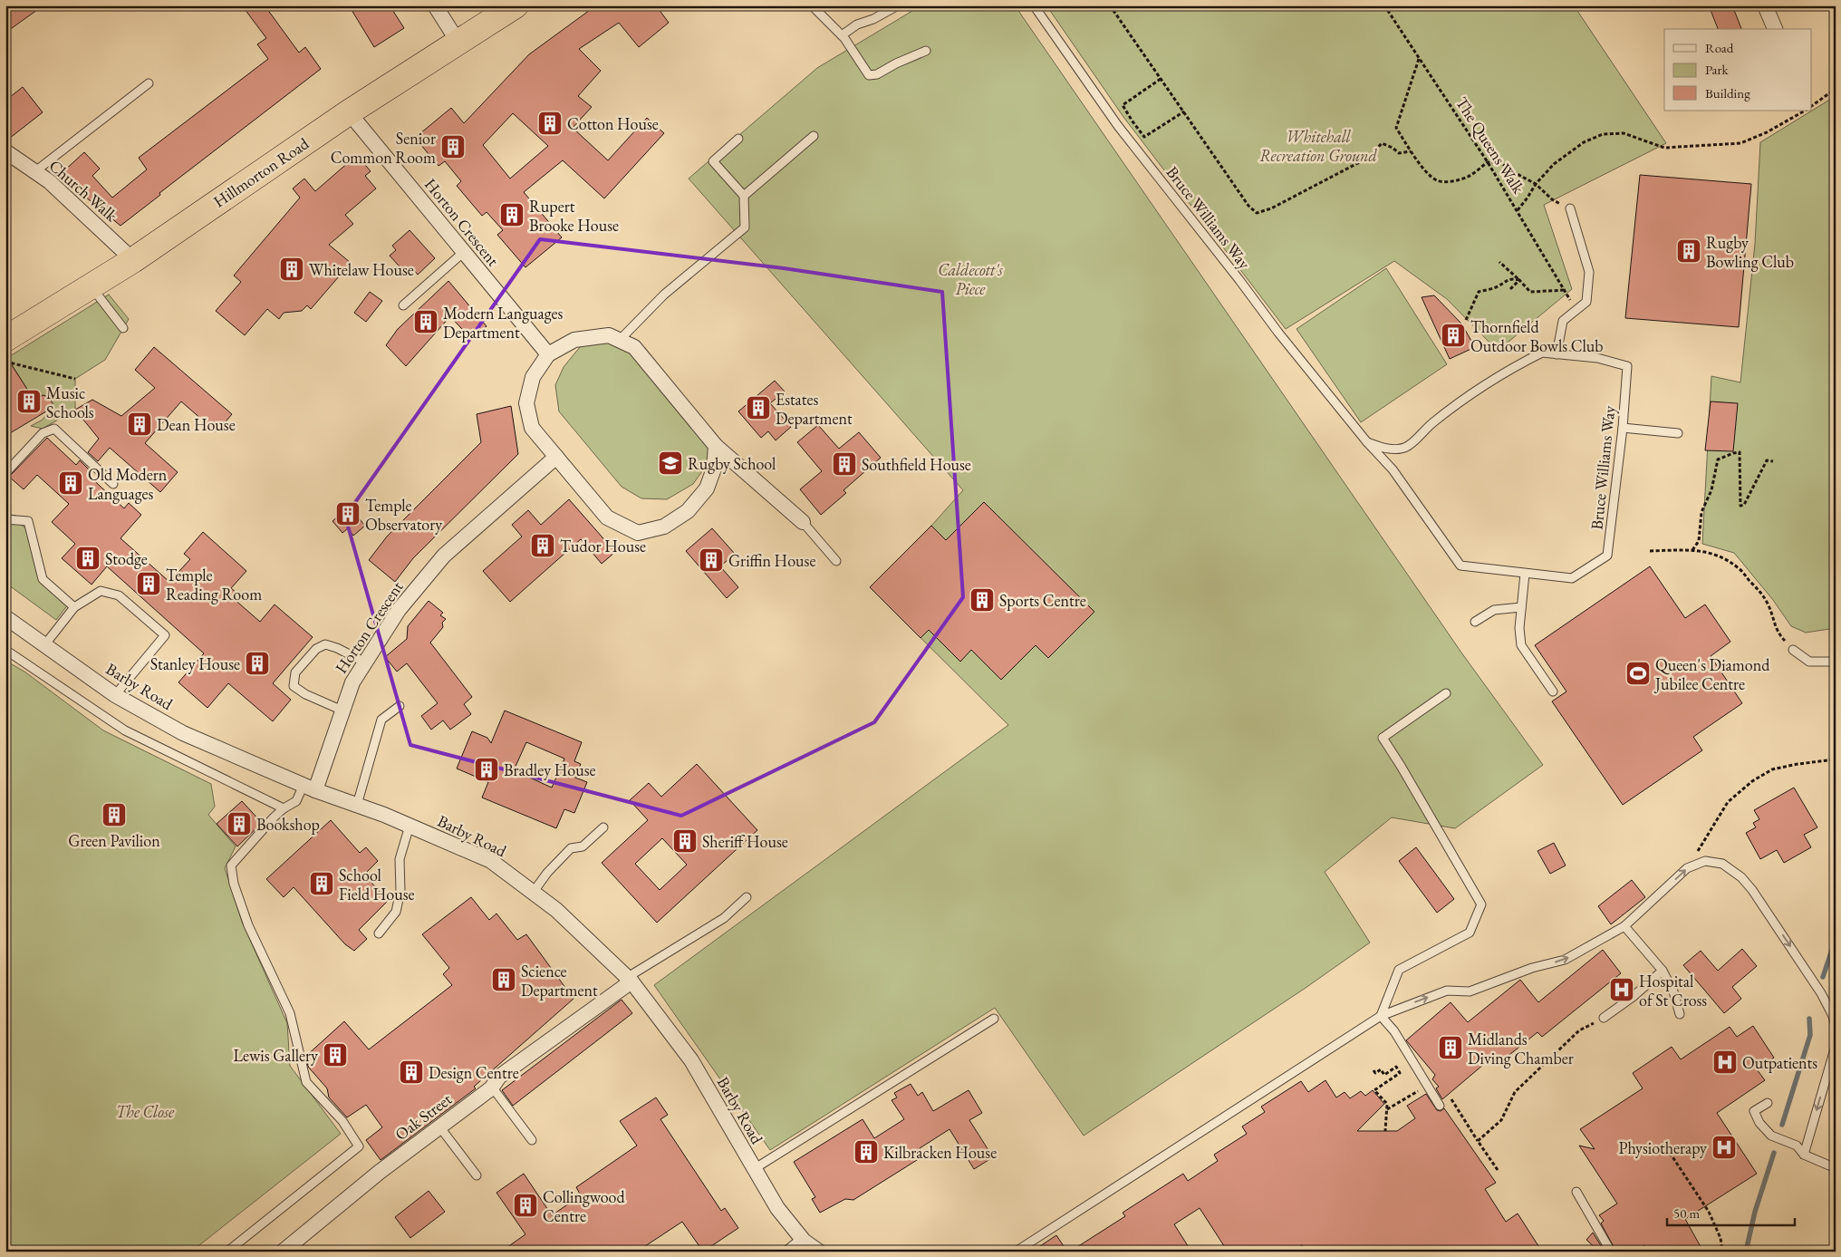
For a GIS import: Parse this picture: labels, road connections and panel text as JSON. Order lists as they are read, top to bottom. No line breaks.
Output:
{"streets":{"highway":["Hillmorton Road"],"street":["Church Walk","Horton Crescent","Barby Road","Oak Street"],"lane":["Bruce Williams Way"],"path":["The Queens Walk"]},"crossings":[["Hillmorton Road","Church Walk"],["Hillmorton Road","Horton Crescent"],["Horton Crescent","Barby Road"],["Barby Road","Oak Street"]],"parks":["Whitehall Recreation Ground","Caldecott's Piece","The Close"],"places":{"building":["Cotton House","Senior Common Room","Rupert Brooke House","Rugby Bowling Club","Whitelaw House","Modern Languages Department","Thornfield Outdoor Bowls Club","Music Schools","Estates Department","Dean House","Southfield House","Old Modern Languages","Temple Observatory","Tudor House","Stodge","Griffin House","Temple Reading Room","Sports Centre","Stanley House","Bradley House","Green Pavilion","Bookshop","Sheriff House","School Field House","Science Department","Midlands Diving Chamber","Lewis Gallery","Design Centre","Kilbracken House","Collingwood Centre"],"school or university":["Rugby School"],"sports":["Queen's Diamond Jubilee Centre"],"hospital":["Hospital of St Cross","Outpatients","Physiotherapy"]},"legend":["Road","Park","Building"],"scale_bar":"50 m"}
